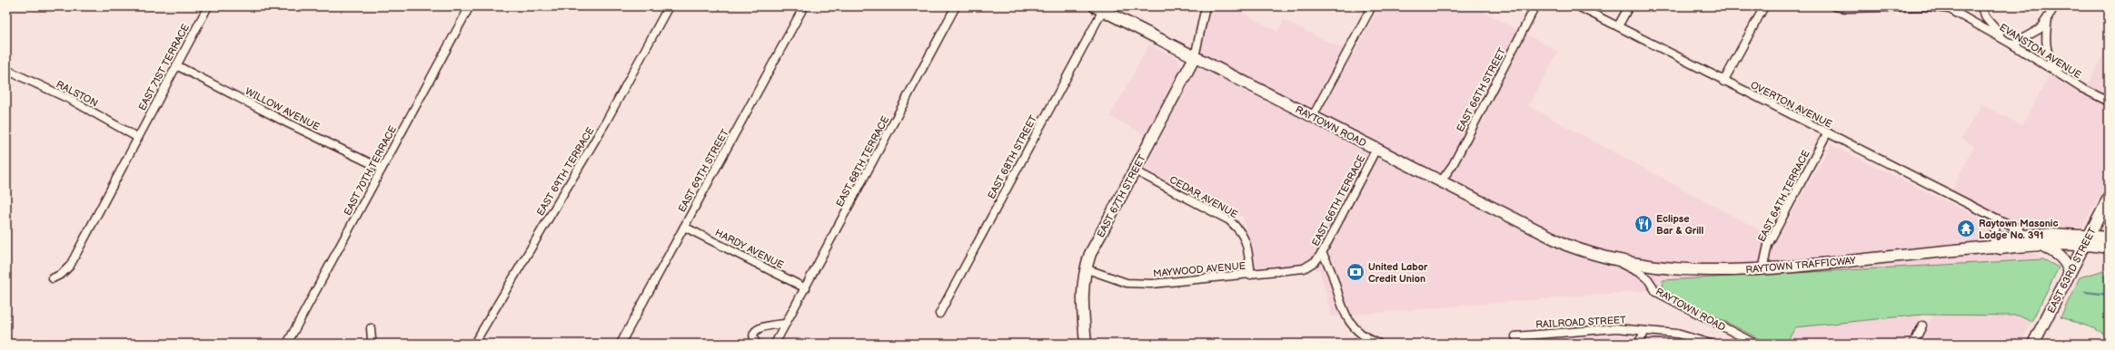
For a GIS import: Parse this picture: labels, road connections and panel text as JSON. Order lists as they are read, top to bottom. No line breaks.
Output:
{"streets":{"main road":["RAYTOWN ROAD","EAST 67TH STREET","RAYTOWN TRAFFICWAY","EAST 63RD STREET"],"street":["EVANSTON AVENUE","EAST 71ST TERRACE","EAST 66TH STREET","RALSTON","OVERTON AVENUE","WILLOW AVENUE","EAST 68TH STREET","EAST 68TH TERRACE","EAST 70TH TERRACE","EAST 69TH STREET","EAST 69TH TERRACE","EAST 64TH TERRACE","CEDAR AVENUE","EAST 66TH TERRACE","HARDY AVENUE","MAYWOOD AVENUE","RAILROAD STREET"]},"crossings":[["EAST 71ST TERRACE","RALSTON"],["EAST 71ST TERRACE","WILLOW AVENUE"],["EAST 66TH STREET","RAYTOWN ROAD"],["OVERTON AVENUE","EAST 64TH TERRACE"],["OVERTON AVENUE","RAYTOWN TRAFFICWAY"],["WILLOW AVENUE","EAST 70TH TERRACE"],["RAYTOWN ROAD","EAST 68TH STREET"],["RAYTOWN ROAD","EAST 67TH STREET"],["RAYTOWN ROAD","EAST 66TH TERRACE"],["RAYTOWN ROAD","RAYTOWN TRAFFICWAY"],["EAST 68TH TERRACE","HARDY AVENUE"],["EAST 69TH STREET","HARDY AVENUE"],["EAST 67TH STREET","CEDAR AVENUE"],["EAST 67TH STREET","MAYWOOD AVENUE"],["EAST 64TH TERRACE","RAYTOWN TRAFFICWAY"],["CEDAR AVENUE","MAYWOOD AVENUE"],["EAST 66TH TERRACE","MAYWOOD AVENUE"],["RAYTOWN TRAFFICWAY","EAST 63RD STREET"]],"places":{"restaurant":["Eclipse Bar & Grill"],"temple":["Raytown Masonic Lodge No. 391"],"bank":["United Labor Credit Union"]}}
